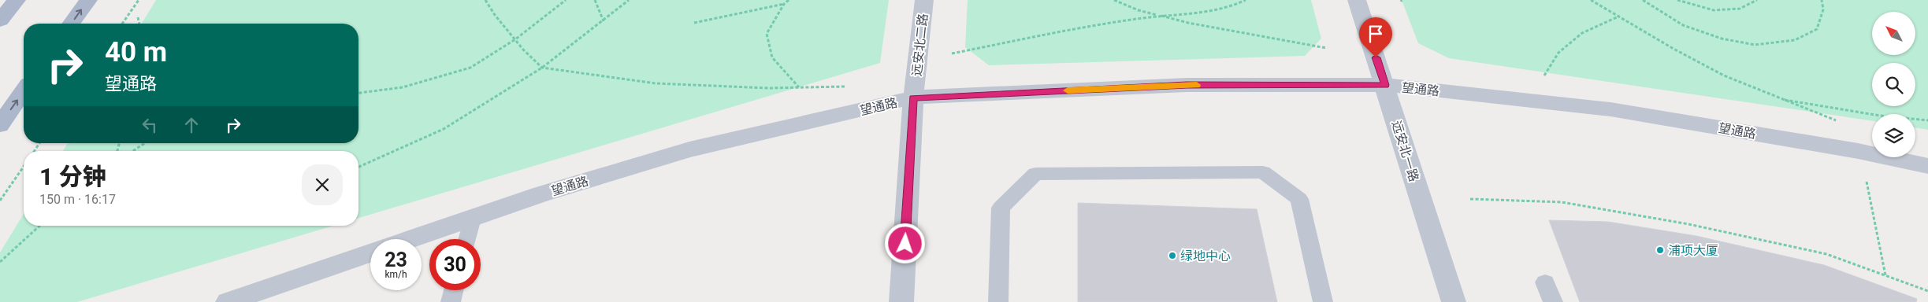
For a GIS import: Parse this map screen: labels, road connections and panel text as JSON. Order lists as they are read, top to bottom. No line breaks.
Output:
{"streets":{"street":["远安北二路","望通路","远安北一路"]},"crossings":[["远安北二路","望通路"],["望通路","远安北一路"]],"places":["浦项大厦","绿地中心"],"north":"top left","page":{"turn":["40 m","望通路"],"heading":["1 分钟","150 m · 16:17"],"speed":"23 km/h","limit":"30"}}
